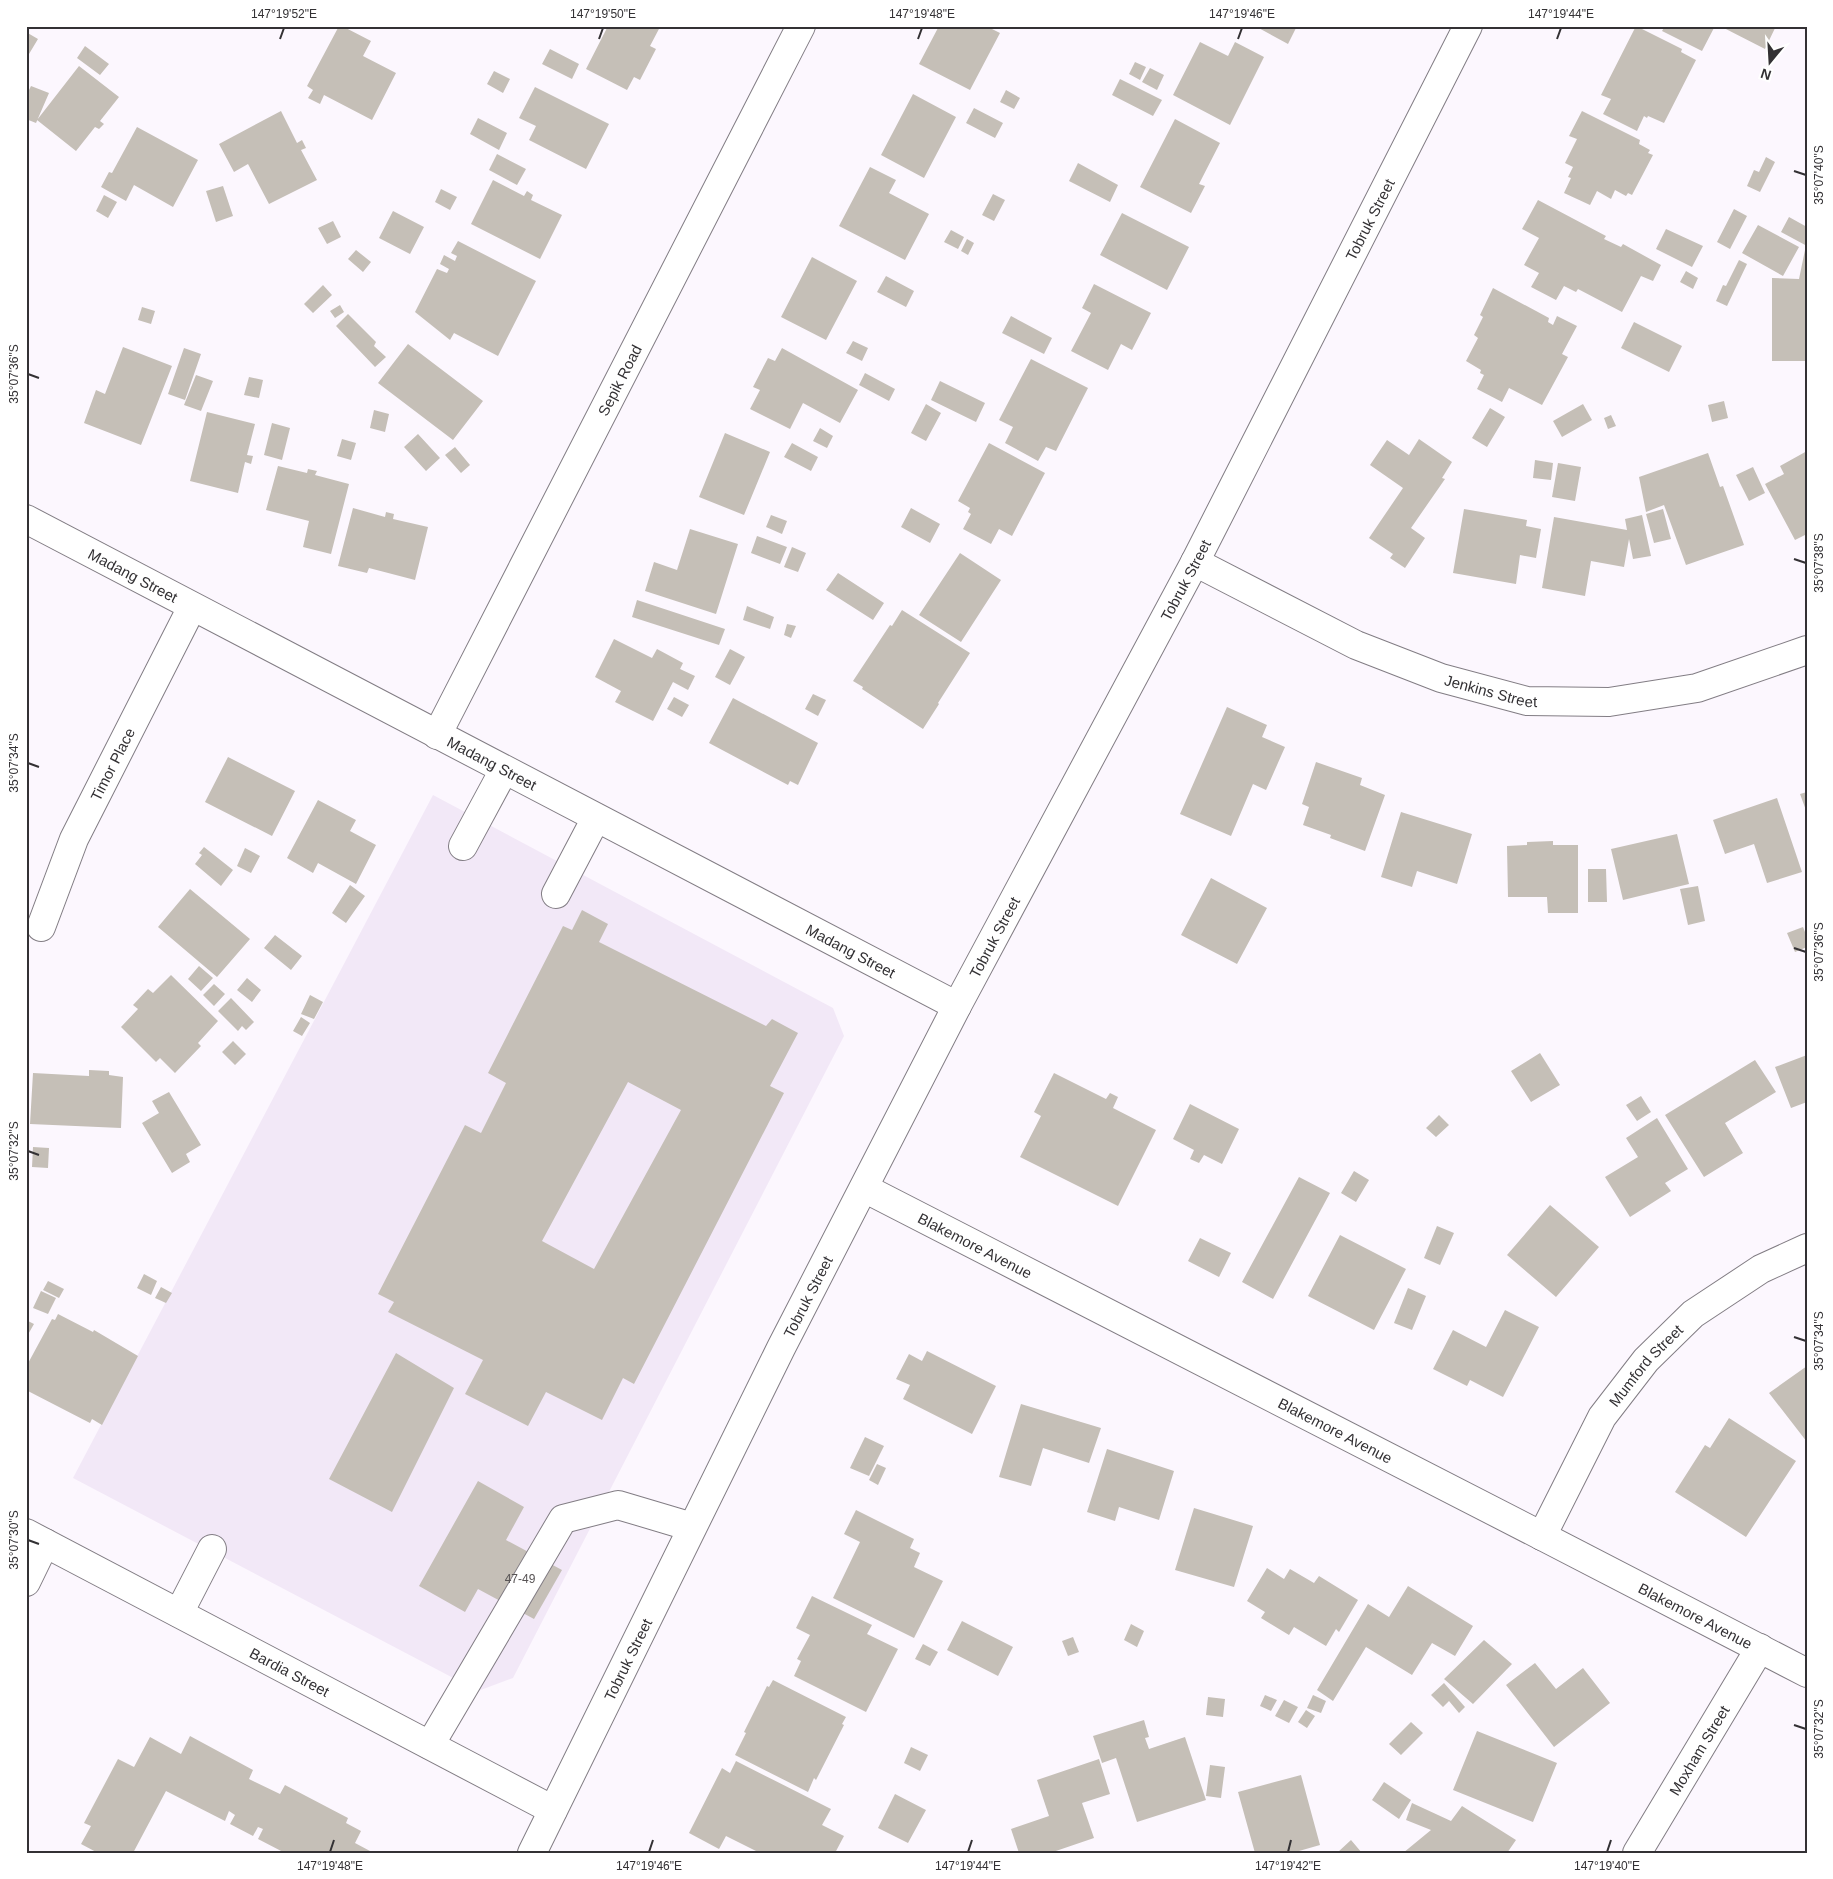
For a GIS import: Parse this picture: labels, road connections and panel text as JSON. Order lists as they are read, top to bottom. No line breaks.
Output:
{"streets":{"street":["Tobruk Street","Sepik Road","Madang Street","Jenkins Street","Timor Place","Blakemore Avenue","Mumford Street","Bardia Street","Moxham Street"]},"crossings":[["Tobruk Street","Madang Street"],["Tobruk Street","Jenkins Street"],["Tobruk Street","Blakemore Avenue"],["Tobruk Street","Bardia Street"],["Sepik Road","Madang Street"],["Madang Street","Timor Place"],["Blakemore Avenue","Mumford Street"],["Blakemore Avenue","Moxham Street"]],"house_numbers":["47-49"],"north":"bottom","coordinates":["147°19'52\"E","147°19'50\"E","147°19'48\"E","147°19'46\"E","147°19'44\"E","35°07'40\"S","35°07'36\"S","35°07'38\"S","35°07'34\"S","35°07'32\"S","35°07'30\"S","147°19'42\"E","147°19'40\"E"]}
